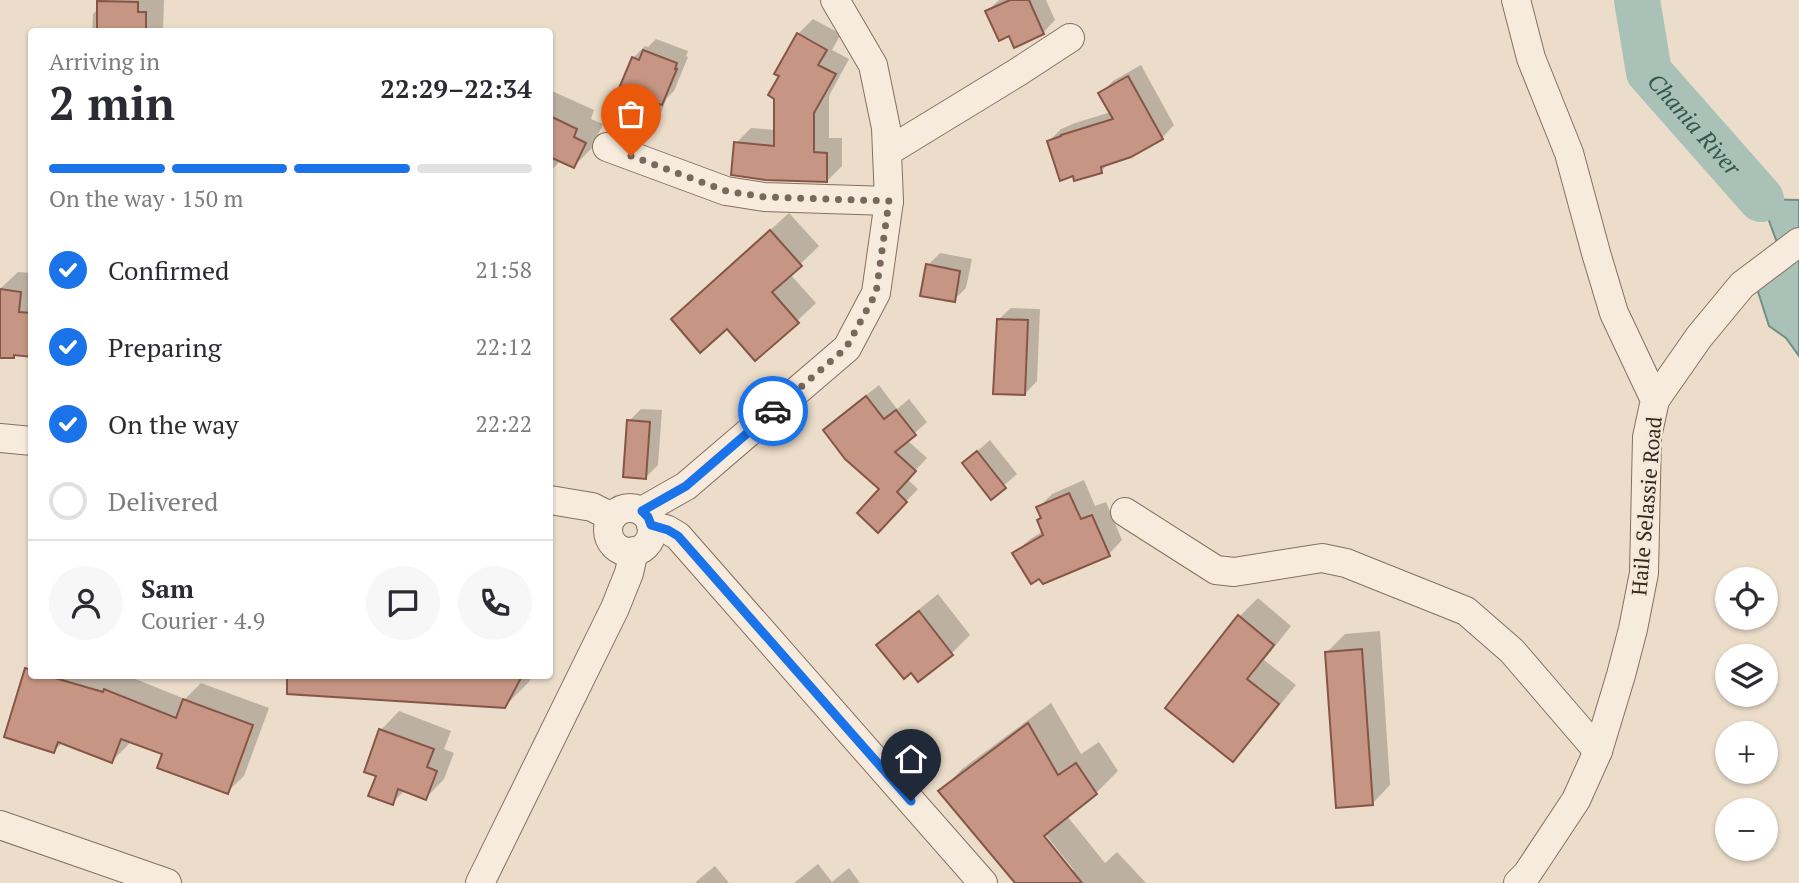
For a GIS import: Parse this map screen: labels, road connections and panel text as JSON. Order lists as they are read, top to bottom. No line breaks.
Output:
{"streets":{"street":["Haile Selassie Road"]},"water":["Chania River"],"page":{"heading":["2 min","Arriving in","22:29–22:34"],"panel":["Sam","Courier · 4.9"],"bar":"On the way · 150 m","list":[["Confirmed","21:58"],["Preparing","22:12"],["On the way","22:22"],"Delivered"],"map_buttons":["+","−"]}}
